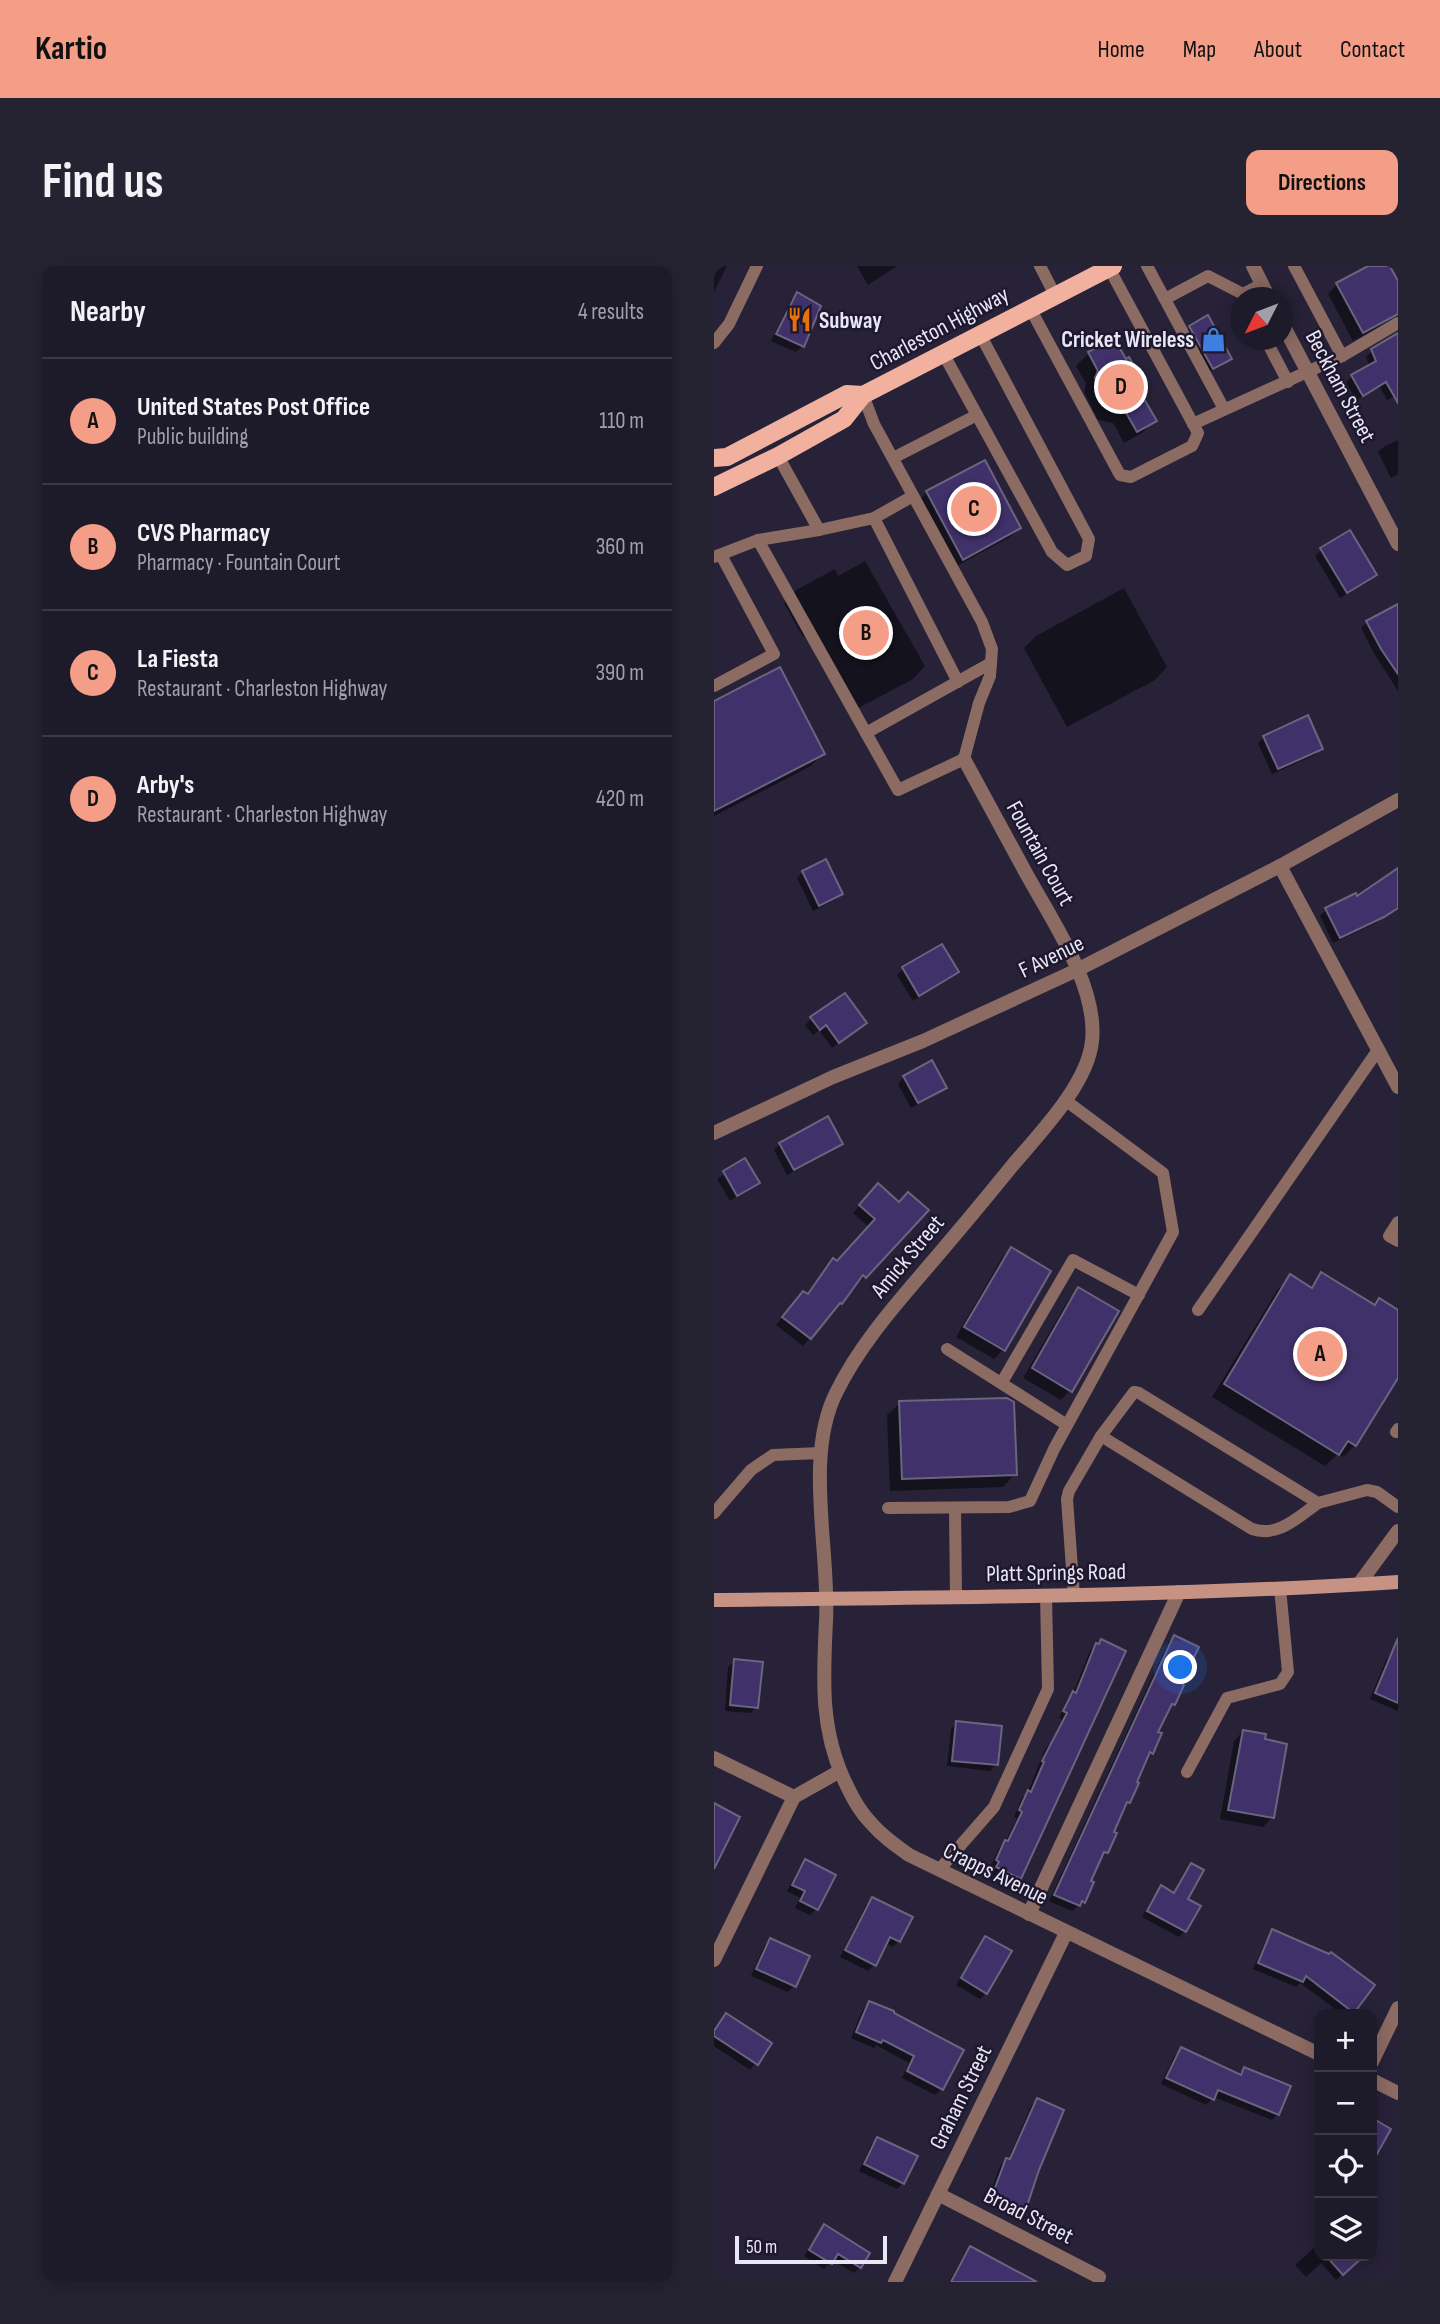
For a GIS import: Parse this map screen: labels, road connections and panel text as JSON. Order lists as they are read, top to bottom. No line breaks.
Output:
{"streets":{"main road":["Charleston Highway","Platt Springs Road"],"street":["Beckham Street","Fountain Court","F Avenue","Amick Street","Crapps Avenue","Graham Street","Broad Street"]},"crossings":[["Fountain Court","F Avenue"],["Fountain Court","Amick Street"],["F Avenue","Amick Street"],["Amick Street","Platt Springs Road"],["Amick Street","Crapps Avenue"],["Platt Springs Road","Crapps Avenue"],["Crapps Avenue","Graham Street"],["Graham Street","Broad Street"]],"places":{"restaurant":["Subway"],"shop":["Cricket Wireless"]},"scale_bar":"50 m","north":"bottom left","page":{"header":"Kartio","nav":["Home","Map","About","Contact"],"buttons":"Directions","title":"Find us","heading":["Nearby","4 results"],"list":[{"mark":"A","name":"United States Post Office","note":"Public building","value":"110 m"},{"mark":"B","name":"CVS Pharmacy","note":"Pharmacy · Fountain Court","value":"360 m"},{"mark":"C","name":"La Fiesta","note":"Restaurant · Charleston Highway","value":"390 m"},{"mark":"D","name":"Arby's","note":"Restaurant · Charleston Highway","value":"420 m"}],"pins":["D","C","B","A"],"map_buttons":["+","−"],"scale":"50 m"}}
